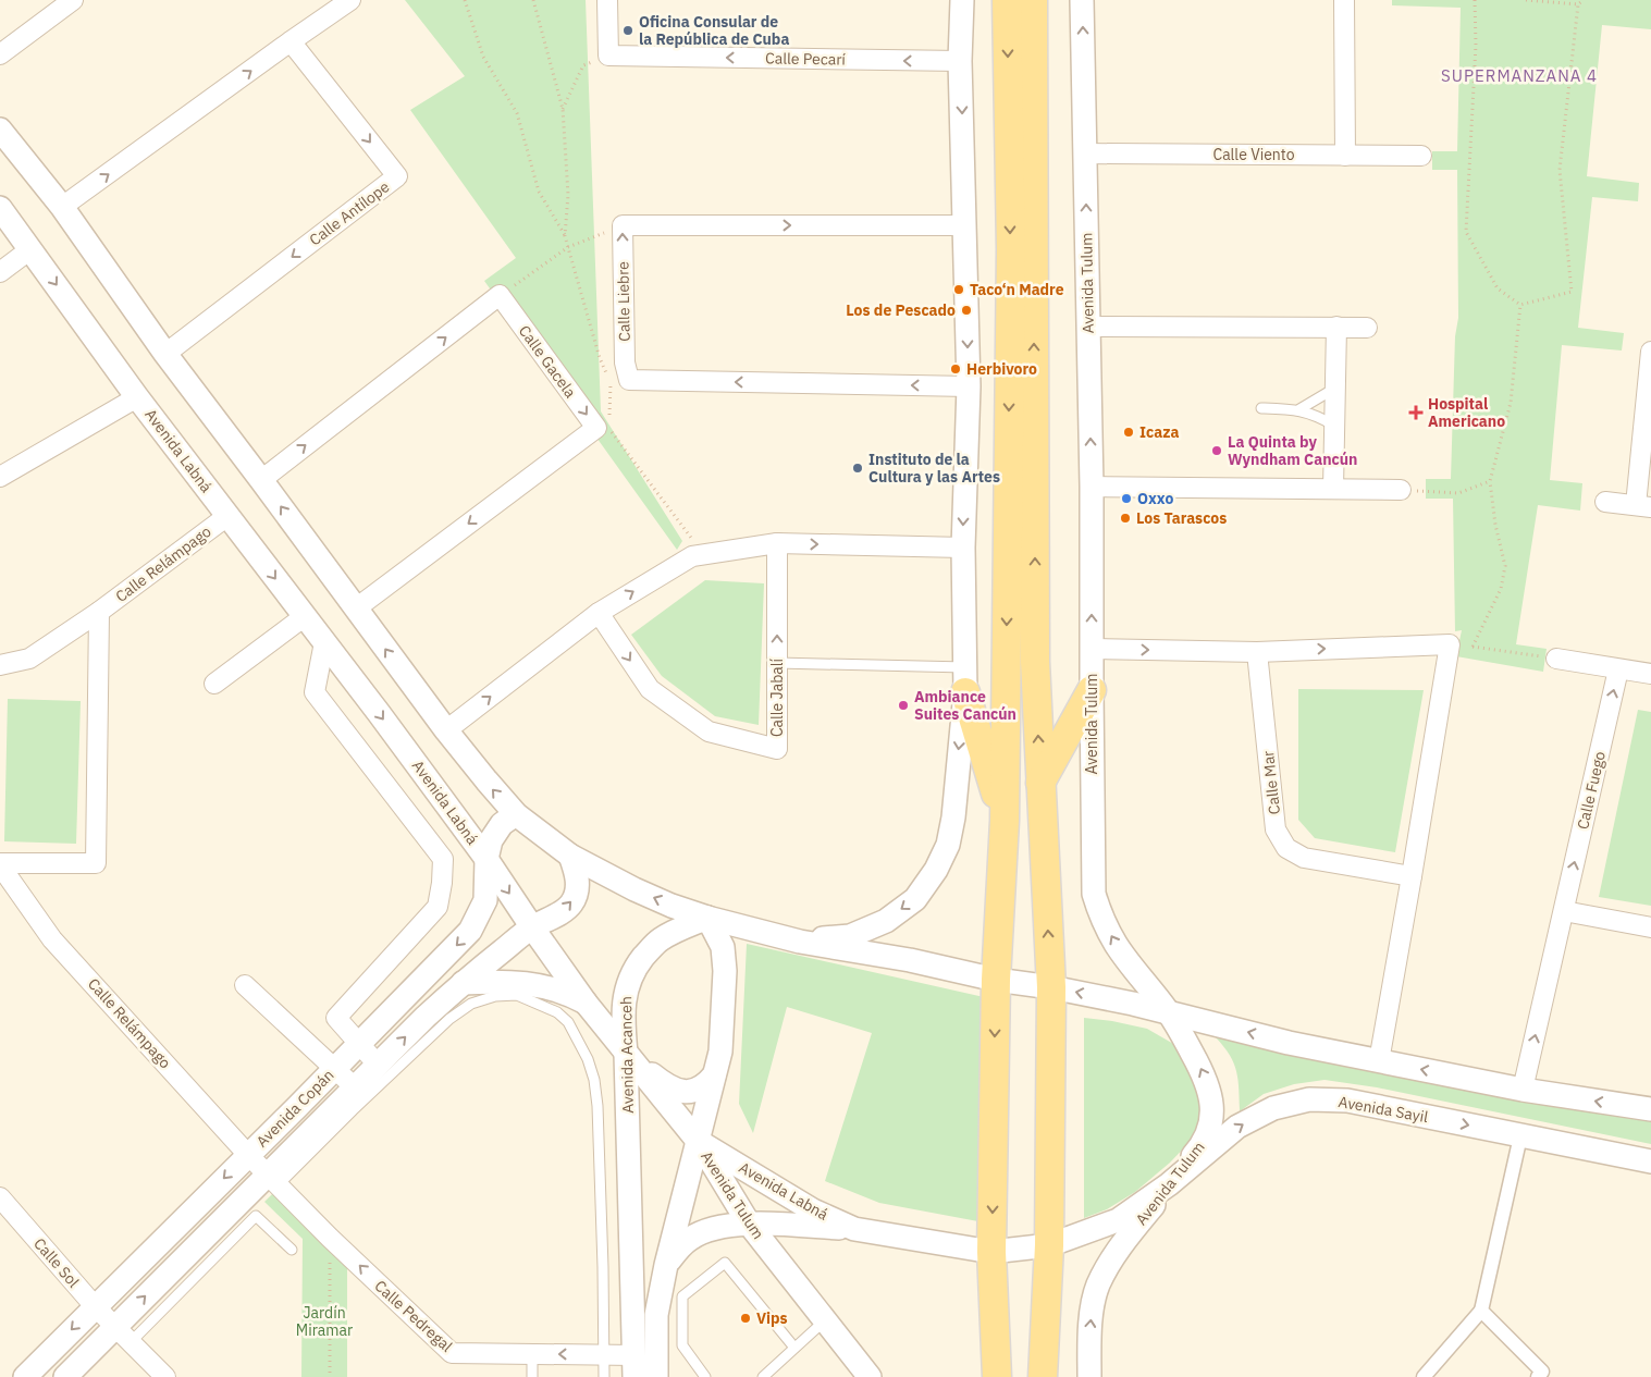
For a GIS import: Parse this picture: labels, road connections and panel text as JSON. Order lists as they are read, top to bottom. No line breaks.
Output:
{"streets":{"street":["Calle Pecarí","Calle Viento","Calle Antílope","Avenida Tulum","Calle Liebre","Calle Gacela","Avenida Labná","Calle Relámpago","Calle Jabalí","Calle Mar","Calle Fuego","Avenida Acanceh","Avenida Copán","Avenida Sayil","Calle Sol","Calle Pedregal"]},"crossings":[["Calle Viento","Avenida Tulum"],["Avenida Tulum","Avenida Labná"],["Avenida Tulum","Avenida Sayil"],["Avenida Labná","Calle Relámpago"],["Avenida Labná","Avenida Acanceh"],["Avenida Labná","Avenida Copán"],["Avenida Labná","Avenida Sayil"],["Calle Relámpago","Avenida Copán"],["Calle Relámpago","Calle Pedregal"],["Avenida Acanceh","Calle Pedregal"],["Avenida Copán","Calle Sol"],["Avenida Copán","Calle Pedregal"]],"one_way":["Calle Pedregal"],"districts":["SUPERMANZANA 4"],"parks":["Jardín Miramar"],"places":{"other":["Oficina Consular de la República de Cuba","Taco‘n Madre","Los de Pescado","Herbivoro","Icaza","La Quinta by Wyndham Cancún","Instituto de la Cultura y las Artes","Oxxo","Los Tarascos","Ambiance Suites Cancún","Vips"],"health":["Hospital Americano"]}}
